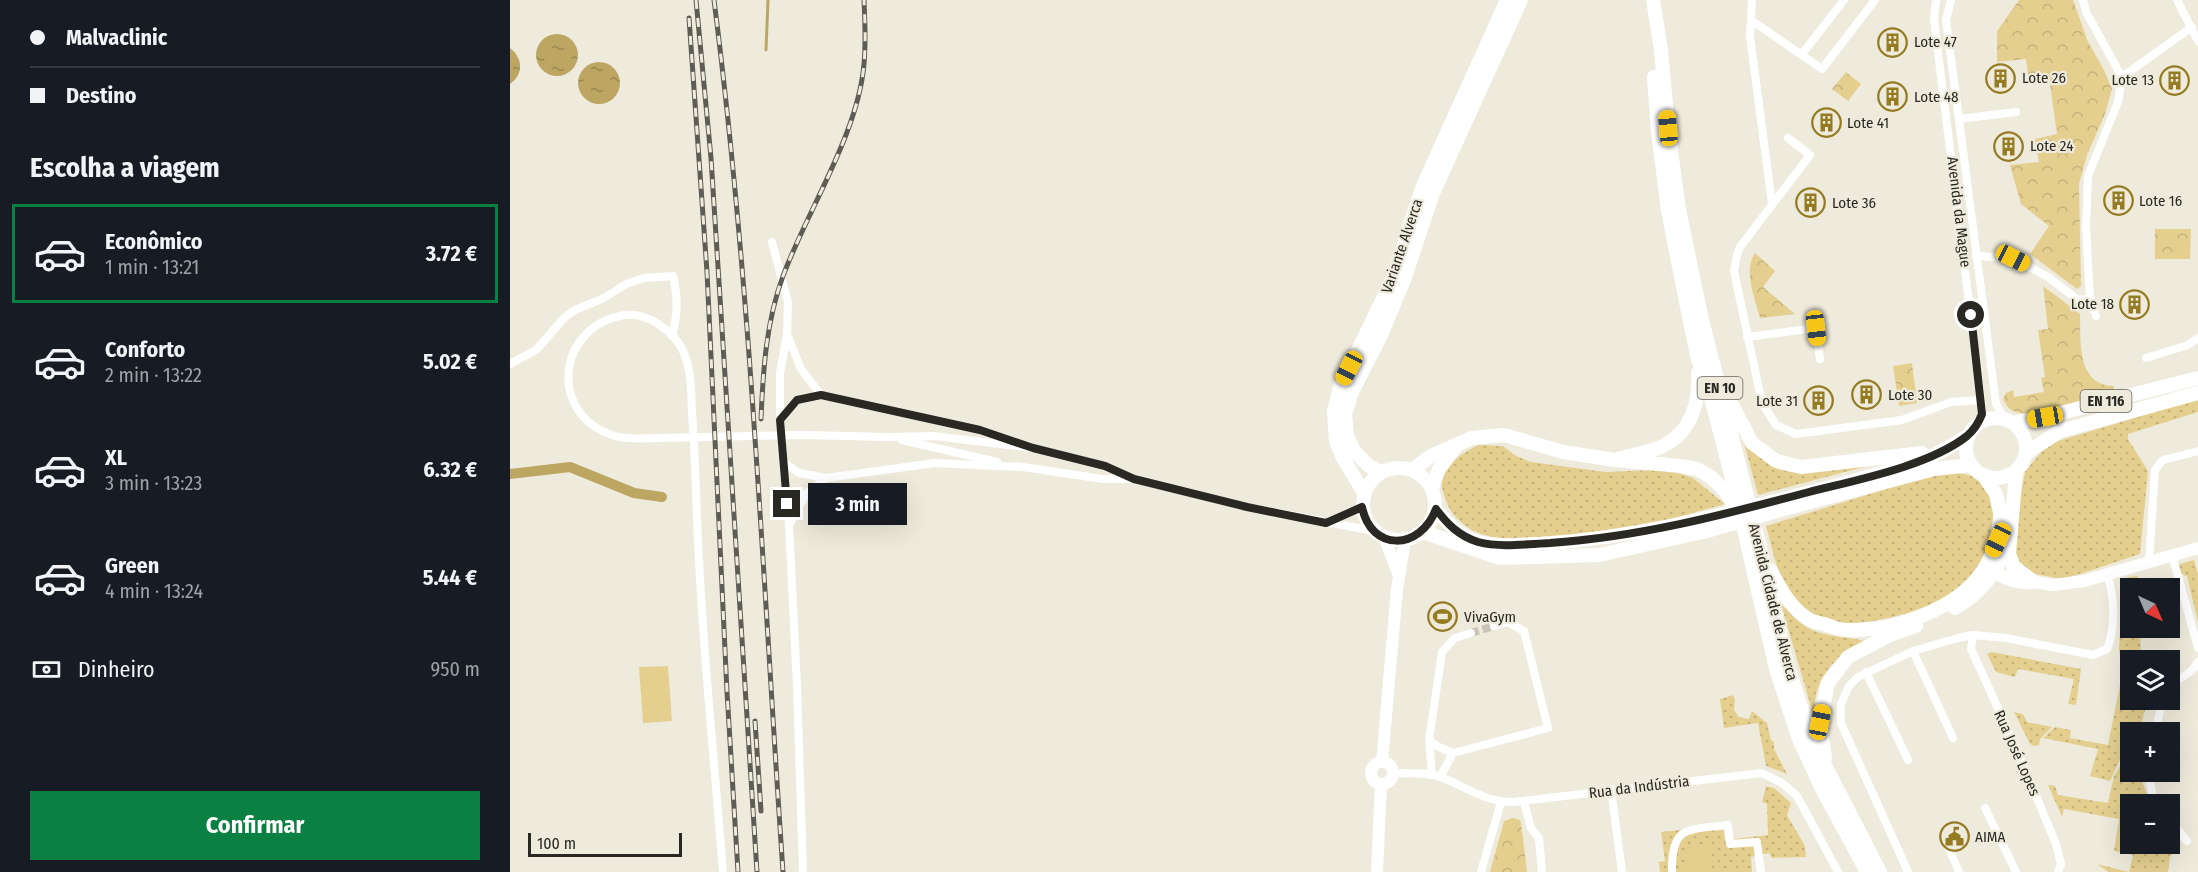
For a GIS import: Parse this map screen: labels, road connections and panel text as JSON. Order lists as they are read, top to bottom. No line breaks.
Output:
{"streets":{"main road":["Variante Alverca","EN 10","EN 116","Avenida Cidade de Alverca"],"street":["Avenida da Mague","Rua José Lopes","Rua da Indústria"]},"crossings":[["Avenida da Mague","EN 116"]],"places":{"building":["Lote 47","Lote 26","Lote 13","Lote 48","Lote 41","Lote 24","Lote 16","Lote 36","Lote 18","Lote 30","Lote 31"],"sports":["VivaGym"],"public building":["AIMA"]},"scale_bar":"100 m","north":"bottom right","page":{"banner":["Malvaclinic","Destino"],"heading":"Escolha a viagem","list":[{"name":"Econômico","note":"1 min · 13:21","value":"3.72 €"},{"name":"Conforto","note":"2 min · 13:22","value":"5.02 €"},{"name":"XL","note":"3 min · 13:23","value":"6.32 €"},{"name":"Green","note":"4 min · 13:24","value":"5.44 €"}],"bubble":"3 min","map_buttons":["+","−"],"pay":["Dinheiro","950 m"],"buttons":"Confirmar","scale":"100 m"}}
